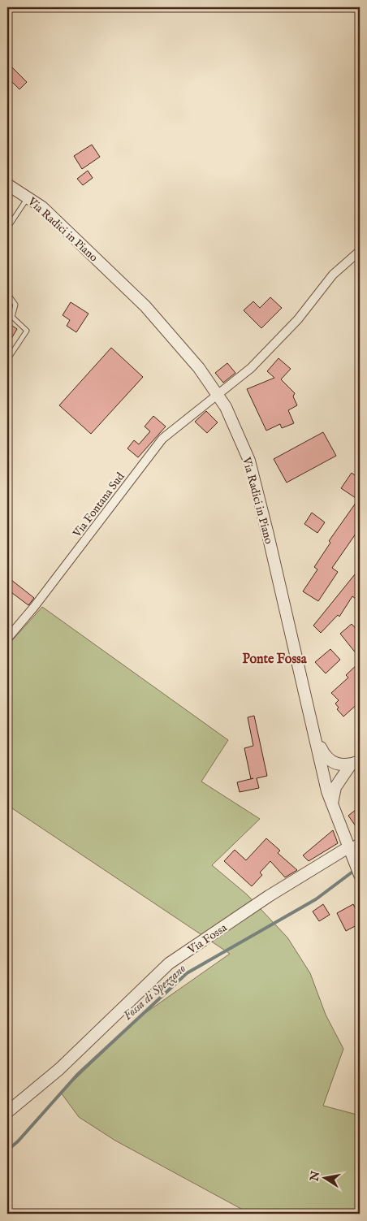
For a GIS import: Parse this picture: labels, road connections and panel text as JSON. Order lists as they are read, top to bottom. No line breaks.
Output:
{"streets":{"street":["Via Radici in Piano","Via Fontana Sud","Via Fossa"]},"crossings":[["Via Radici in Piano","Via Fontana Sud"],["Via Radici in Piano","Via Fossa"]],"districts":["Ponte Fossa"],"water":["Fossa di Spezzano"],"north":"left"}
